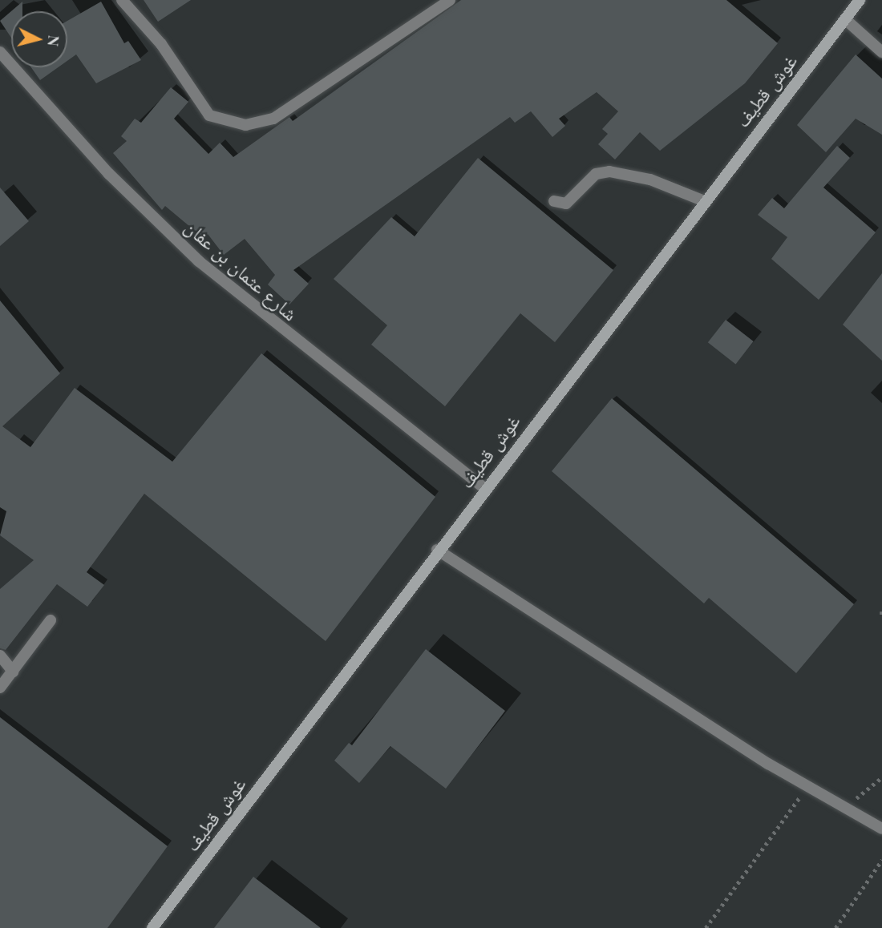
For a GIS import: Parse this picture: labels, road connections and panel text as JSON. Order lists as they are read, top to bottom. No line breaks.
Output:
{"streets":{"main road":["غوش قطيف"],"street":["شارع عثمان بن عفان"]},"crossings":[["غوش قطيف","شارع عثمان بن عفان"]],"north":"right"}
